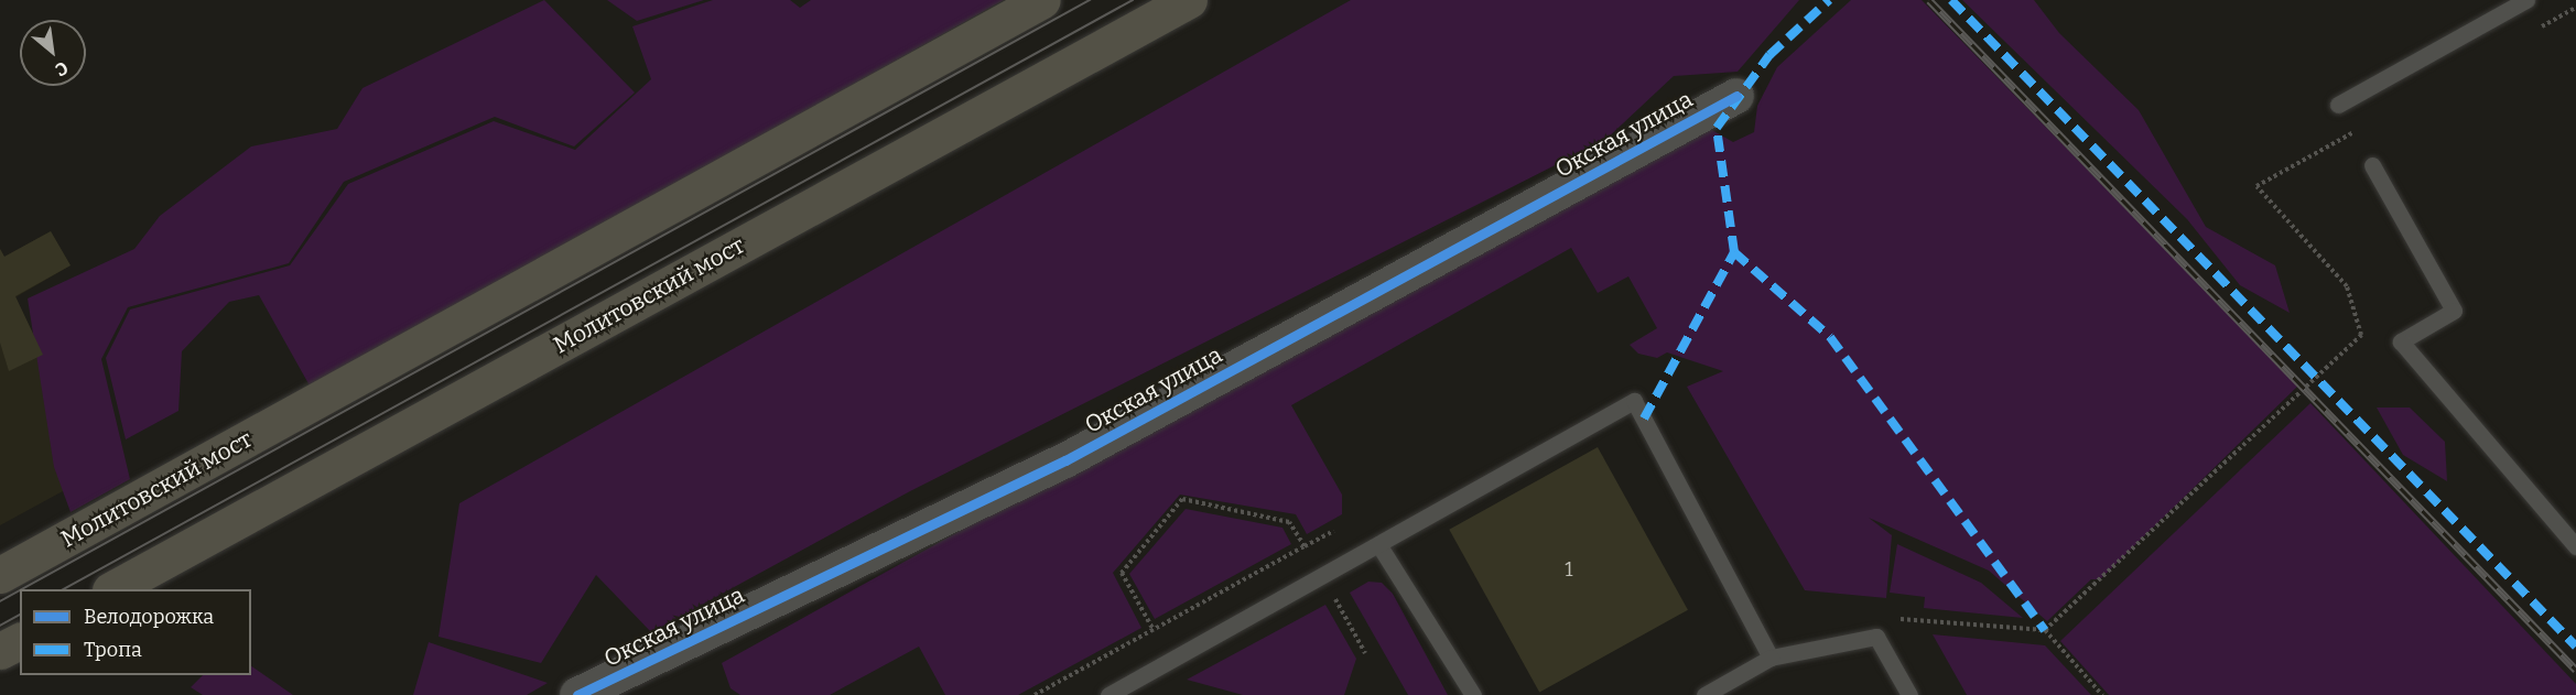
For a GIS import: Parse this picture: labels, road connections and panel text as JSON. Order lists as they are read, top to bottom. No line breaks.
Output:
{"streets":{"main road":["Молитовский мост"],"street":["Окская улица"]},"house_numbers":["1"],"legend":["Велодорожка","Тропа"],"north":"bottom right"}
